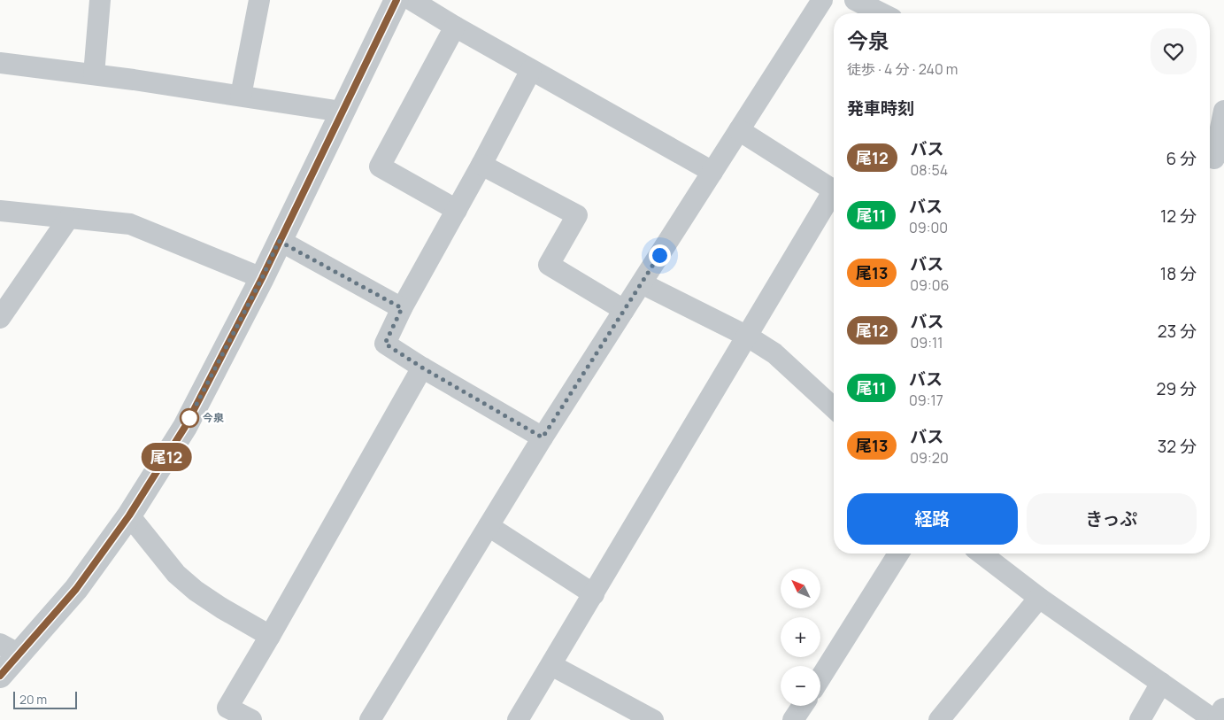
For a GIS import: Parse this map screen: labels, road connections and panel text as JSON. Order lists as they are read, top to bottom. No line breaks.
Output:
{"places":["今泉"],"lines":["bus line 尾12"],"scale_bar":"20 m","north":"top left","page":{"on_map":"尾12","heading":[["今泉","徒歩 · 4 分 · 240 m"],"発車時刻"],"list":[{"mark":"尾12","name":"バス","note":"08:54","value":"6 分"},{"mark":"尾11","name":"バス","note":"09:00","value":"12 分"},{"mark":"尾13","name":"バス","note":"09:06","value":"18 分"},{"mark":"尾12","name":"バス","note":"09:11","value":"23 分"},{"mark":"尾11","name":"バス","note":"09:17","value":"29 分"},{"mark":"尾13","name":"バス","note":"09:20","value":"32 分"}],"buttons":["経路","きっぷ"],"map_buttons":["+","−"],"scale":"20 m"}}
